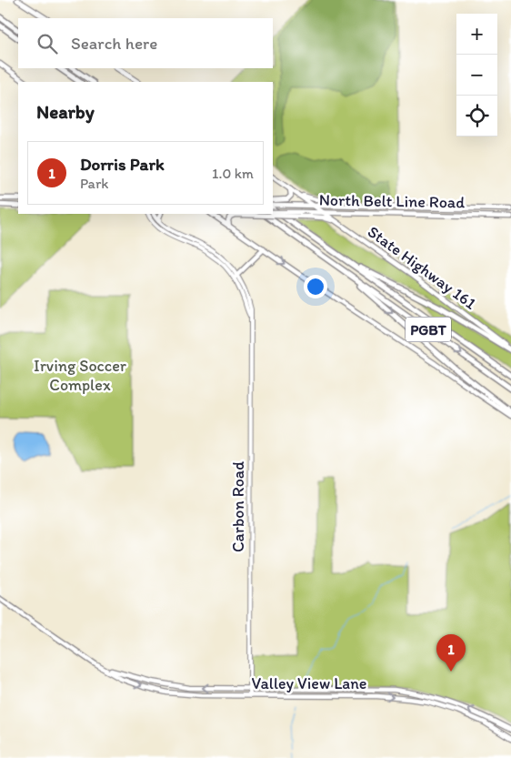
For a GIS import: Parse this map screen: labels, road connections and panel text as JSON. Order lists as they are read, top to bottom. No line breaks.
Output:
{"streets":{"highway":["PGBT"],"main road":["North Belt Line Road","State Highway 161","Valley View Lane"],"street":["Carbon Road"]},"crossings":[["North Belt Line Road","State Highway 161"],["Carbon Road","Valley View Lane"]],"parks":["Irving Soccer Complex"],"page":{"map_buttons":["+","−"],"search":"Search here","heading":"Nearby","list":[{"mark":"1","name":"Dorris Park","note":"Park","value":"1.0 km"}],"pins":"1"}}
